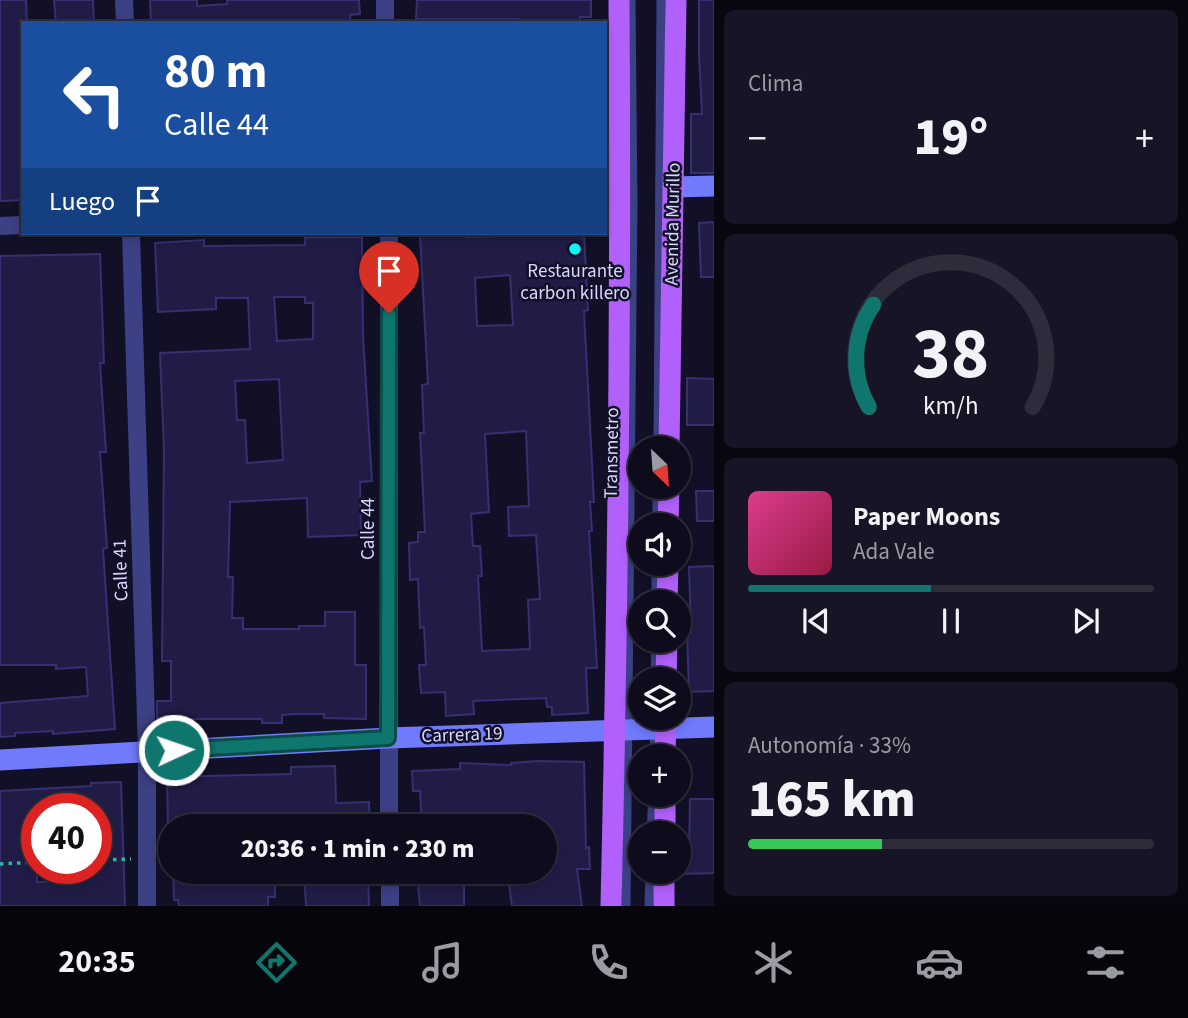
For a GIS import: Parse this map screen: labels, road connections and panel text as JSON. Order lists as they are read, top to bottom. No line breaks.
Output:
{"streets":{"main road":["Avenida Murillo"],"street":["Calle 44","Calle 41","Carrera 19"],"lane":["Transmetro"]},"crossings":[["Transmetro","Carrera 19"],["Calle 44","Carrera 19"],["Calle 41","Carrera 19"]],"places":["Restaurante carbon killero"],"north":"bottom right","page":{"tile":["Clima",["Autonomía · 33%","165 km"]],"turn":["80 m","Calle 44"],"heat":["−","19°","+"],"then":"Luego","map_buttons":["+","−"],"song":["Paper Moons","Ada Vale"],"limit":"40","trip":"20:36 · 1 min · 230 m","tabs":"20:35","gauge":["38","km/h"]}}
